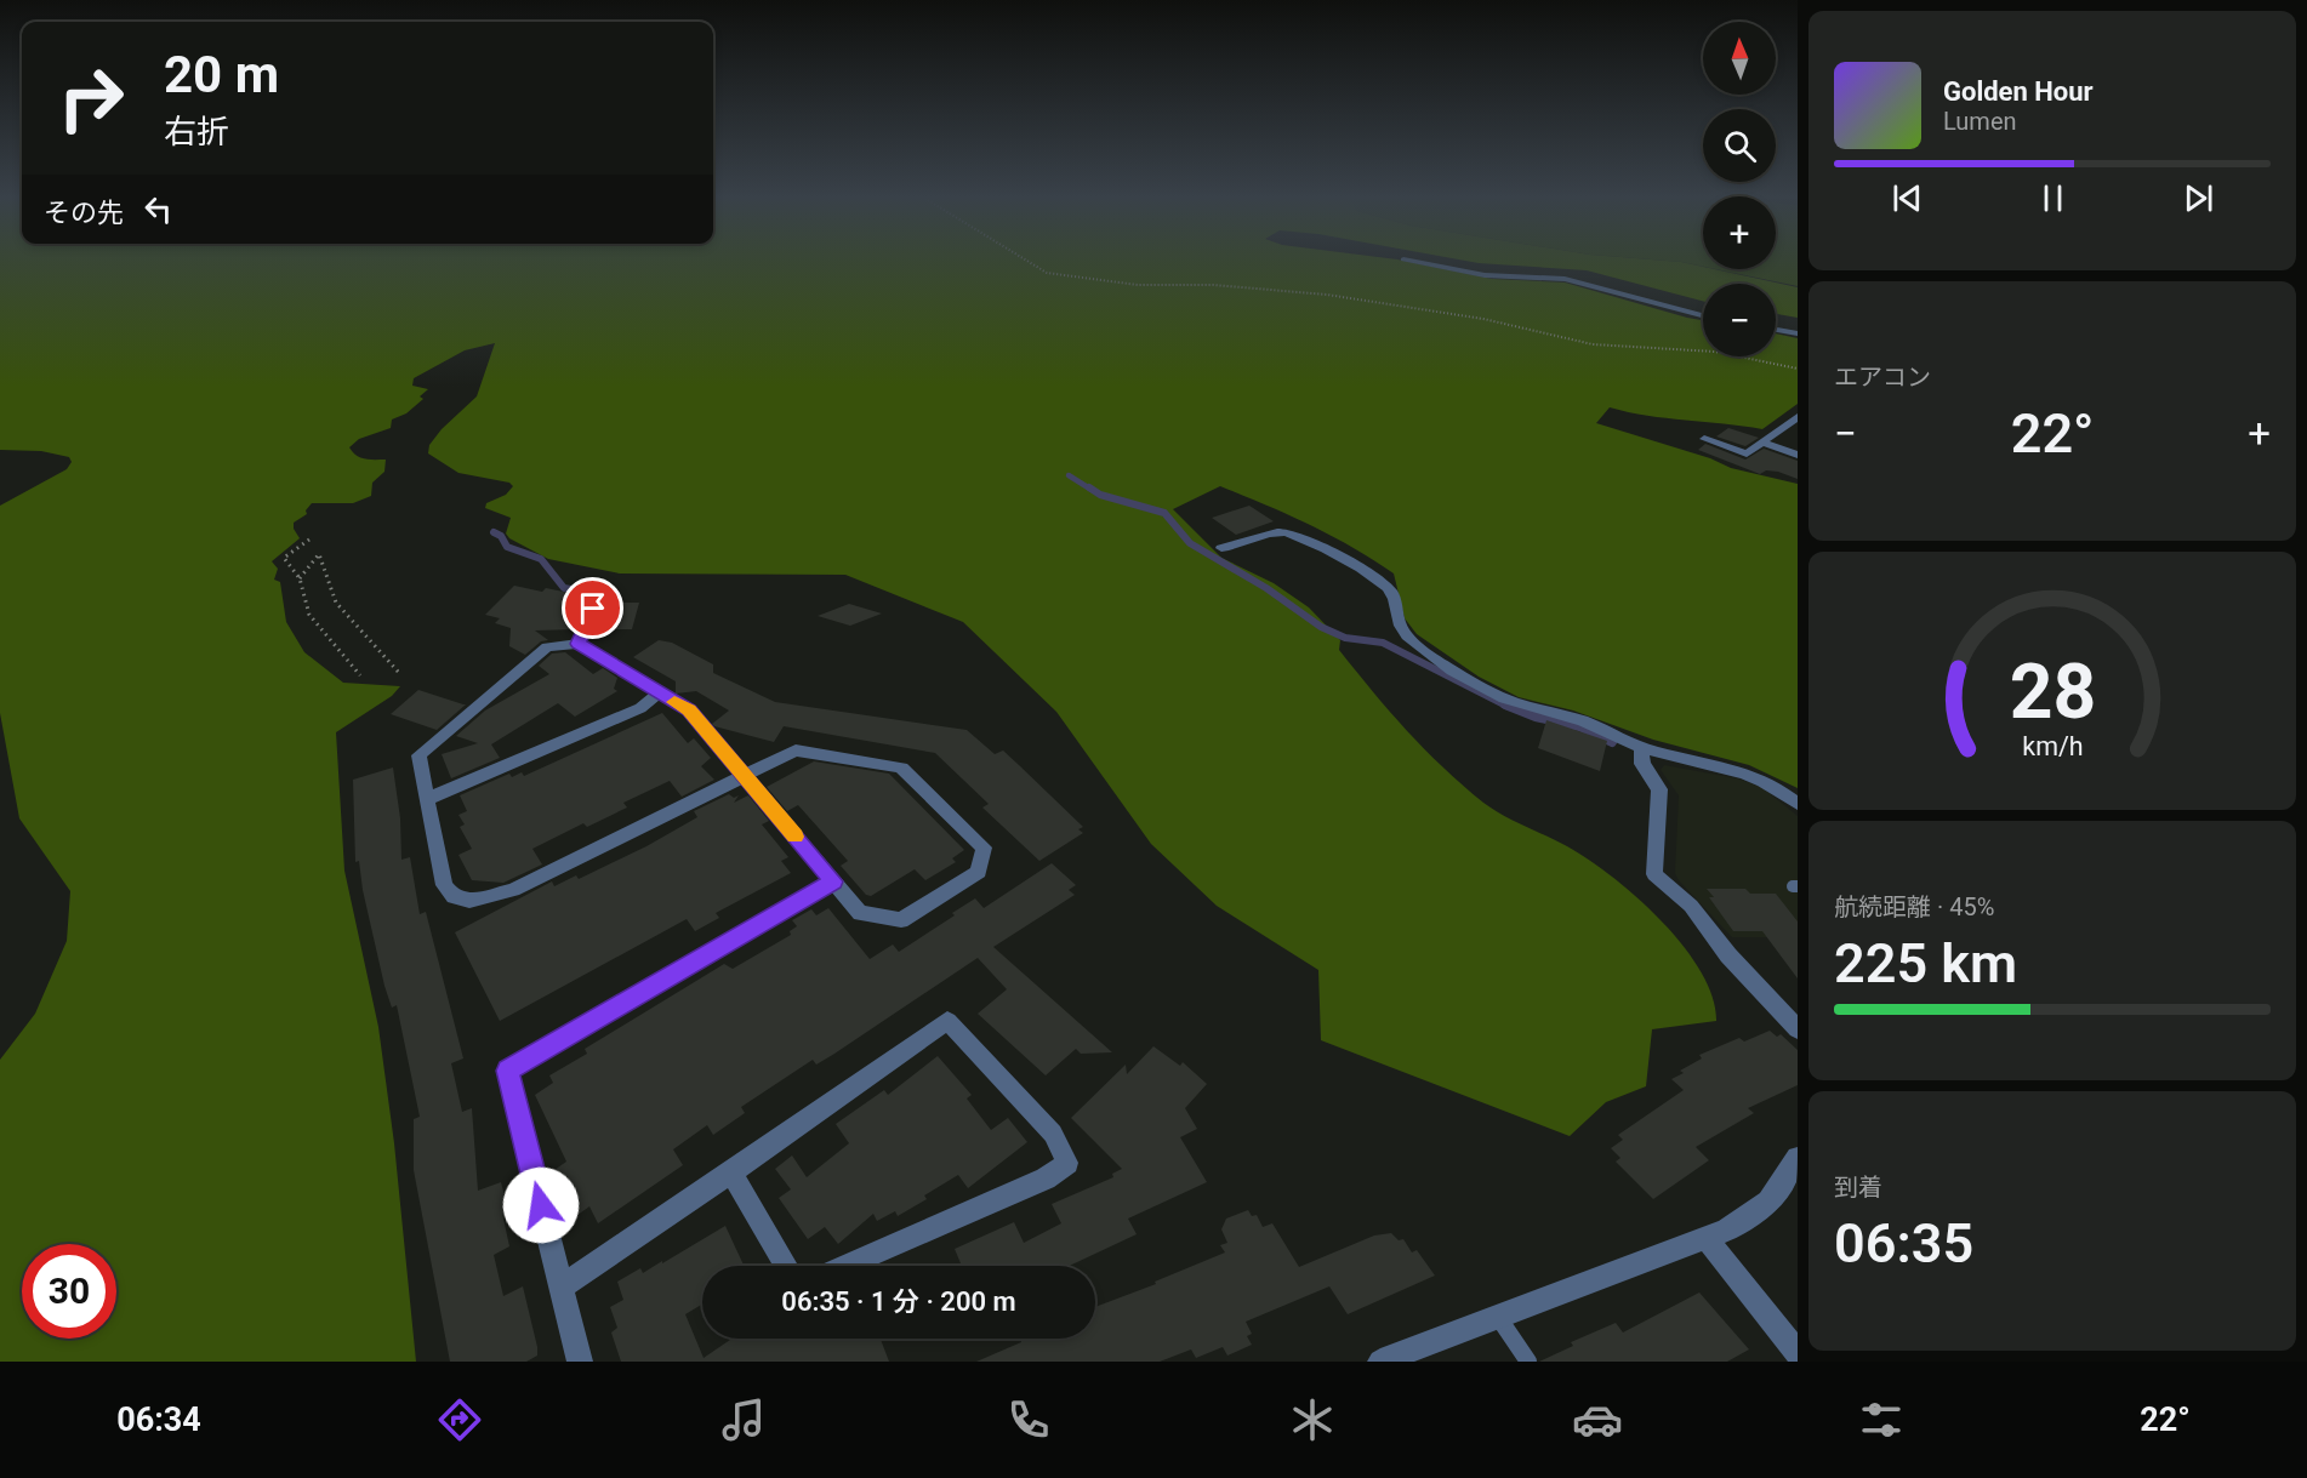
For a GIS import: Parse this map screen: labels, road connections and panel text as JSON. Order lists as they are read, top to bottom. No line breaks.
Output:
{"north":"top","page":{"map_buttons":["+","−"],"turn":["20 m","右折"],"song":["Golden Hour","Lumen"],"then":"その先","tile":["エアコン",["航続距離 · 45%","225 km"],["到着","06:35"]],"heat":["−","22°","+"],"limit":"30","trip":"06:35 · 1 分 · 200 m","tabs":["06:34","22°"],"gauge":["28","km/h"]}}
